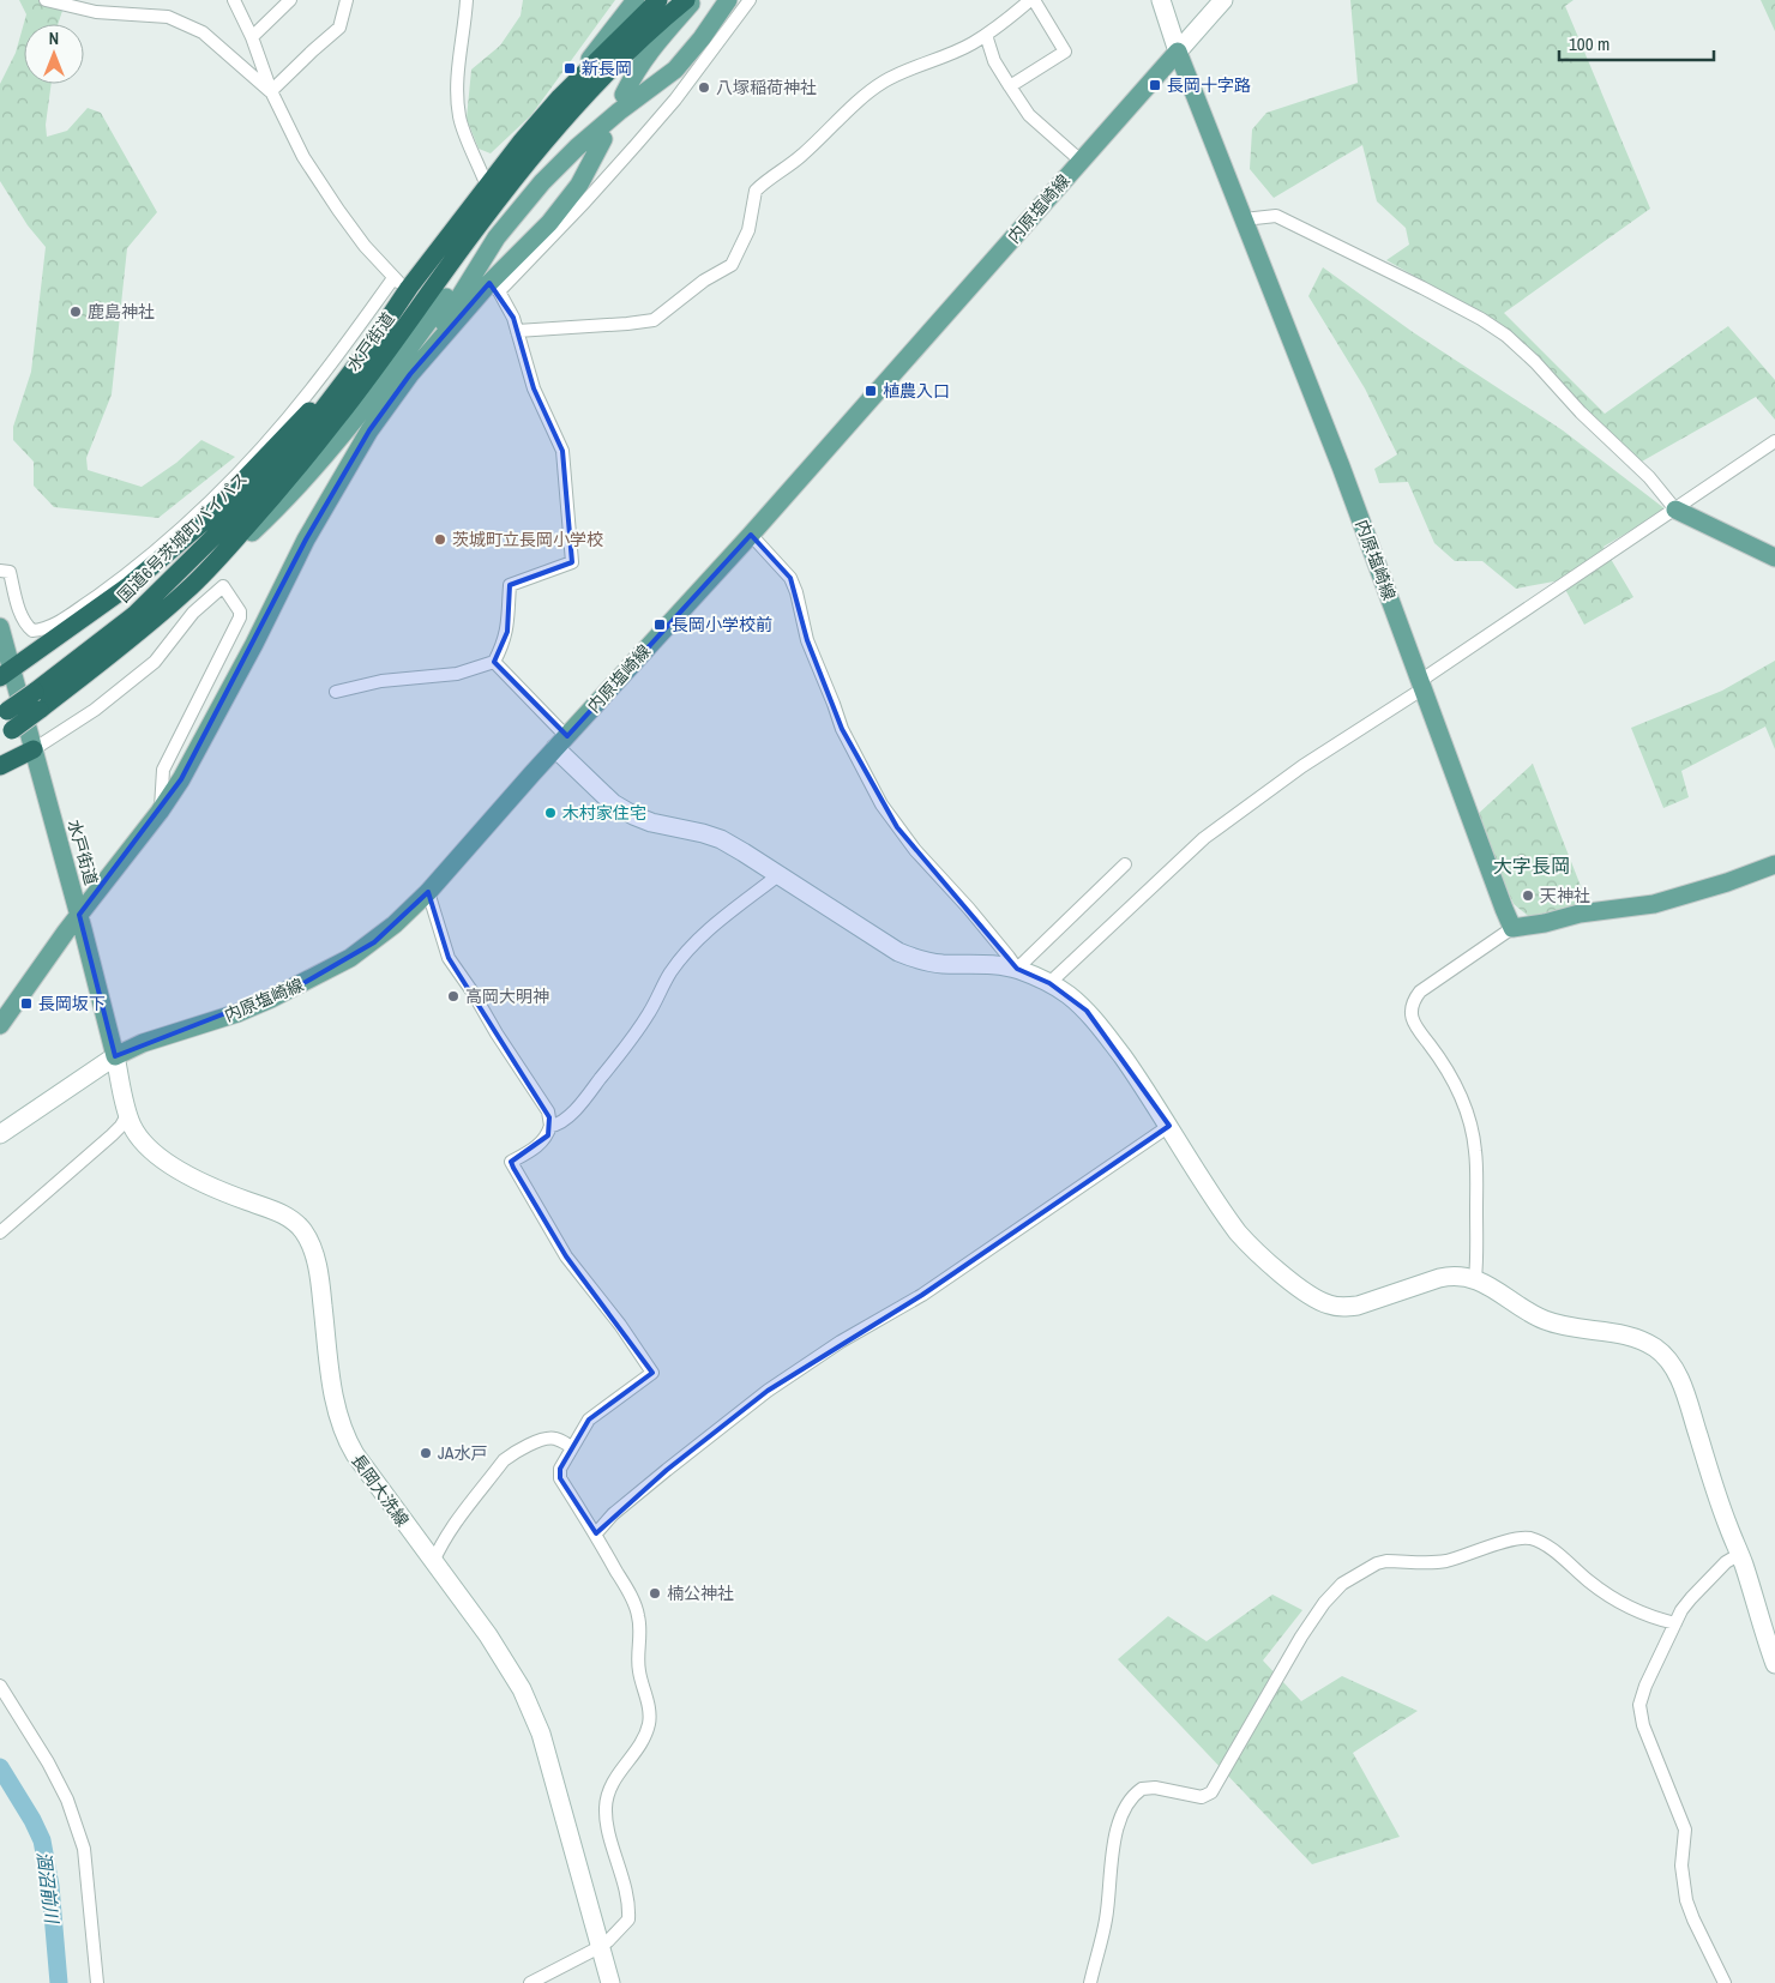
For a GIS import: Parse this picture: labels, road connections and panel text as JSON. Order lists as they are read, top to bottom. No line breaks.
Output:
{"streets":{"highway":["水戸街道","国道6号茨城町バイパス"],"main road":["内原塩崎線"],"street":["長岡大洗線"]},"crossings":[["内原塩崎線","長岡大洗線"],["水戸街道","国道6号茨城町バイパス"]],"districts":["大字長岡"],"water":["涸沼前川"],"places":{"transit":["新長岡","長岡十字路","植農入口","長岡小学校前","長岡坂下"],"other":["八塚稲荷神社","鹿島神社","茨城町立長岡小学校","木村家住宅","天神社","高岡大明神","JA水戸","楠公神社"]},"scale_bar":"100 m","north":"top"}
